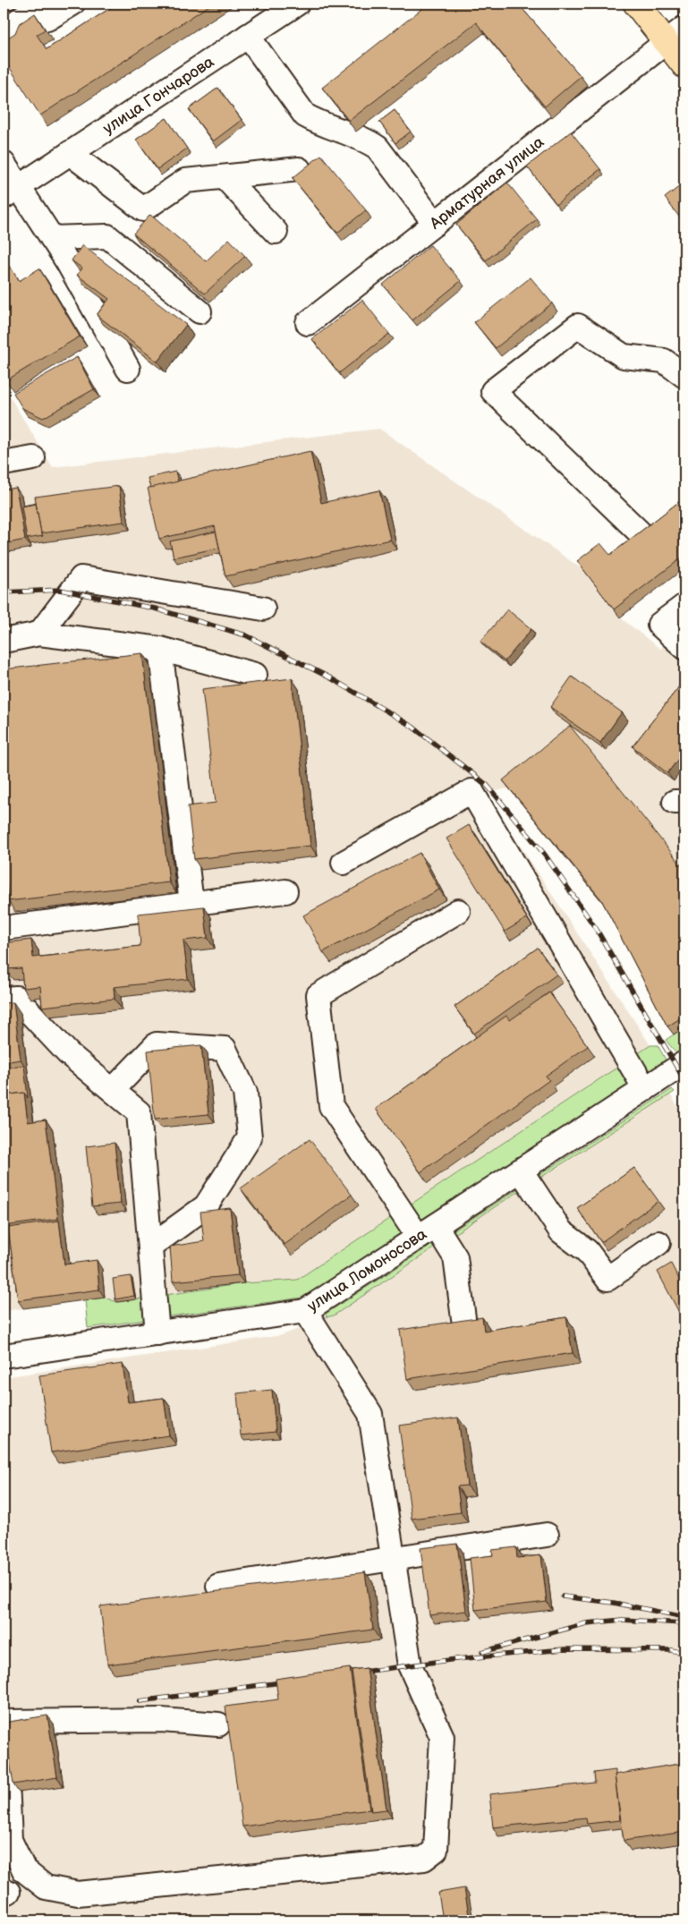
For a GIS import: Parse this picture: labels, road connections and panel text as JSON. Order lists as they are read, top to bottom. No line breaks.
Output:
{"streets":{"street":["улица Гончарова","Арматурная улица","улица Ломоносова"]}}
